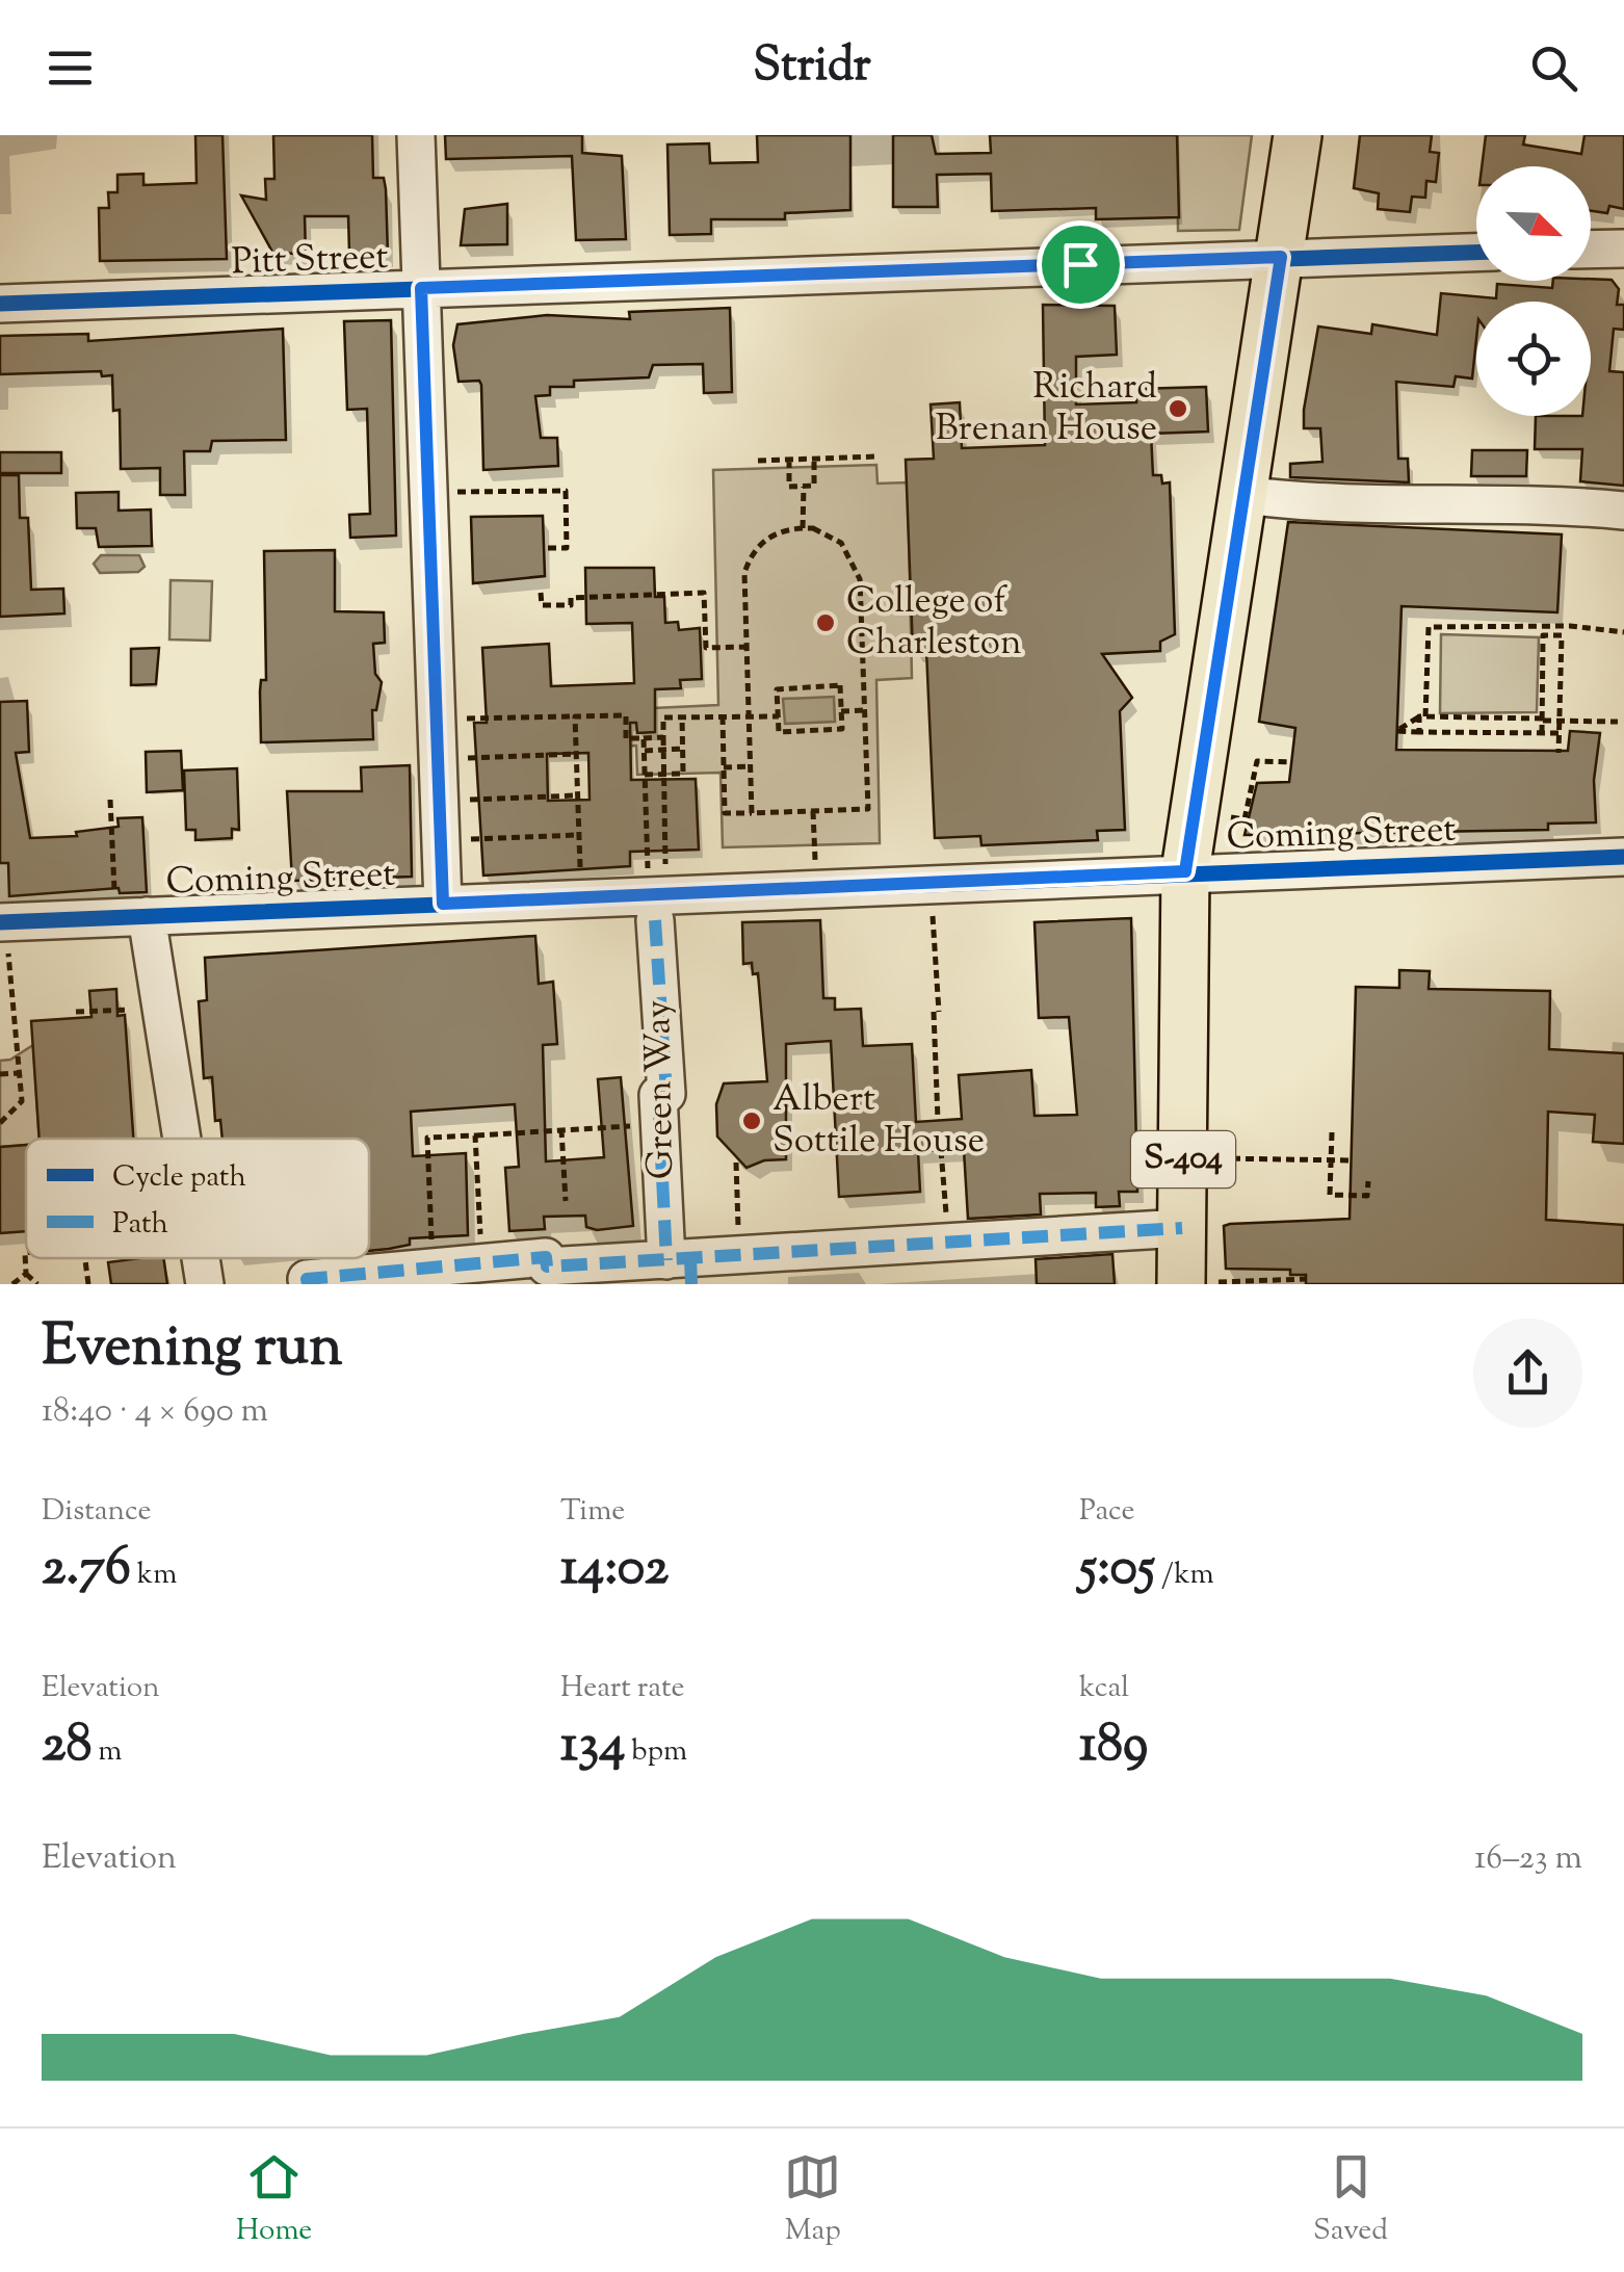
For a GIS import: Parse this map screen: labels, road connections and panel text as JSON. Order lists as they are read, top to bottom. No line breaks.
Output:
{"streets":{"main road":["S-404"],"street":["Pitt Street","Coming Street","Green Way"]},"crossings":[["Pitt Street","S-404"],["Coming Street","S-404"]],"places":["Richard Brenan House","College of Charleston","Albert Sottile House"],"legend":["Cycle path","Path"],"north":"bottom right","page":{"header":"Stridr","heading":["Evening run","18:40 · 4 × 690 m"],"stats":[["Distance","2.76 km"],["Time","14:02"],["Pace","5:05 /km"],["Elevation","28 m"],["Heart rate","134 bpm"],["kcal","189"]],"chart":["Elevation","16–23 m"],"tabs":["Home","Map","Saved"]}}
